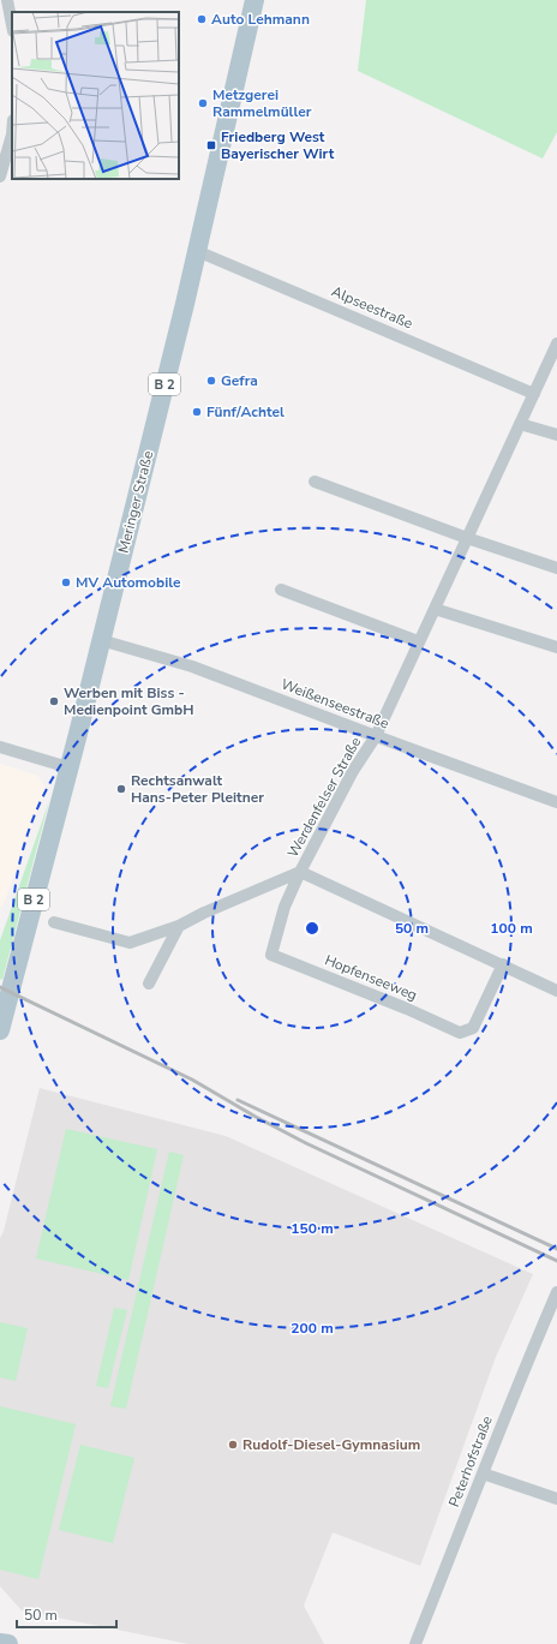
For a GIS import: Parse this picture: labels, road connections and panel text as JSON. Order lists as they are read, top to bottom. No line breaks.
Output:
{"streets":{"main road":["B 2","Meringer Straße"],"street":["Alpseestraße","Weißenseestraße","Werdenfelser Straße","Hopfenseeweg","Peterhofstraße"]},"crossings":[["Alpseestraße","Meringer Straße"],["Alpseestraße","Werdenfelser Straße"],["Meringer Straße","Weißenseestraße"],["Weißenseestraße","Werdenfelser Straße"],["Werdenfelser Straße","Hopfenseeweg"]],"places":{"other":["Auto Lehmann","Metzgerei Rammelmüller","Gefra","Fünf/Achtel","MV Automobile","Werben mit Biss - Medienpoint GmbH","Rechtsanwalt Hans-Peter Pleitner","Rudolf-Diesel-Gymnasium"],"transit":["Friedberg West Bayerischer Wirt"]},"scale_bar":"50 m","rings":["50 m","100 m","150 m","200 m"]}
